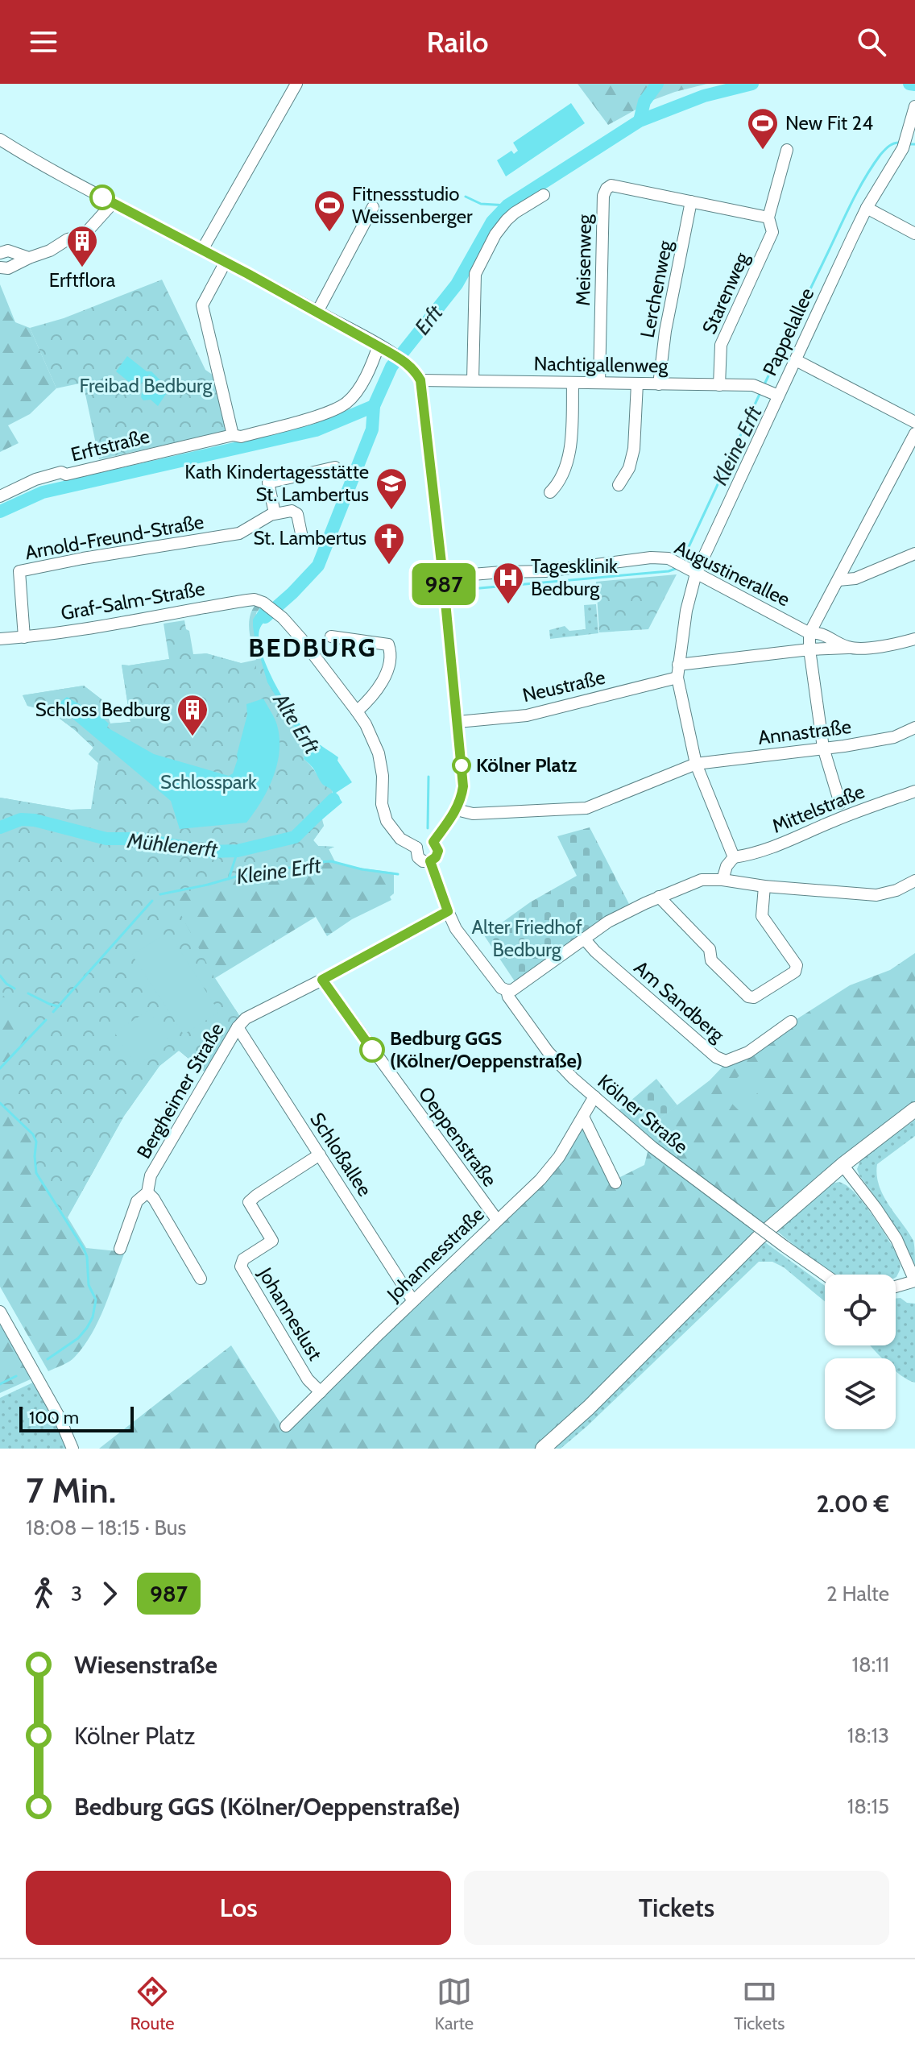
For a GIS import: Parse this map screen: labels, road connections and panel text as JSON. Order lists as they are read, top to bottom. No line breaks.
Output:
{"streets":{"street":["Meisenweg","Lerchenweg","Starenweg","Pappelallee","Nachtigallenweg","Erftstraße","Arnold-Freund-Straße","Augustinerallee","Graf-Salm-Straße","Neustraße","Annastraße","Mittelstraße","Am Sandberg","Bergheimer Straße","Kölner Straße","Oeppenstraße","Schloßallee","Johannesstraße","Johanneslust"]},"crossings":[["Meisenweg","Lerchenweg"],["Meisenweg","Starenweg"],["Meisenweg","Nachtigallenweg"],["Lerchenweg","Nachtigallenweg"],["Starenweg","Nachtigallenweg"],["Pappelallee","Nachtigallenweg"],["Pappelallee","Augustinerallee"],["Pappelallee","Neustraße"],["Pappelallee","Annastraße"],["Pappelallee","Mittelstraße"],["Arnold-Freund-Straße","Graf-Salm-Straße"],["Bergheimer Straße","Kölner Straße"],["Bergheimer Straße","Oeppenstraße"],["Bergheimer Straße","Schloßallee"],["Kölner Straße","Johannesstraße"],["Oeppenstraße","Johannesstraße"],["Schloßallee","Johannesstraße"],["Schloßallee","Johanneslust"],["Johannesstraße","Johanneslust"]],"districts":["BEDBURG"],"water":["Erft","Kleine Erft","Alte Erft","Mühlenerft"],"parks":["Freibad Bedburg","Schlosspark","Alter Friedhof Bedburg"],"places":{"sports":["New Fit 24","Fitnessstudio Weissenberger"],"building":["Erftflora","Schloss Bedburg"],"school or university":["Kath Kindertagesstätte St. Lambertus"],"church":["St. Lambertus"],"hospital":["Tagesklinik Bedburg"],"other":["Kölner Platz","Bedburg GGS (Kölner/Oeppenstraße)"]},"lines":["bus line 987"],"scale_bar":"100 m","page":{"header":"Railo","on_map":"987","scale":"100 m","heading":["7 Min.","18:08 – 18:15 · Bus","2.00 €"],"legs":["3","987","2 Halte"],"list":[{"name":"Wiesenstraße","value":"18:11"},{"name":"Kölner Platz","value":"18:13"},{"name":"Bedburg GGS (Kölner/Oeppenstraße)","value":"18:15"}],"buttons":["Los","Tickets"],"tabs":["Route","Karte","Tickets"]}}
